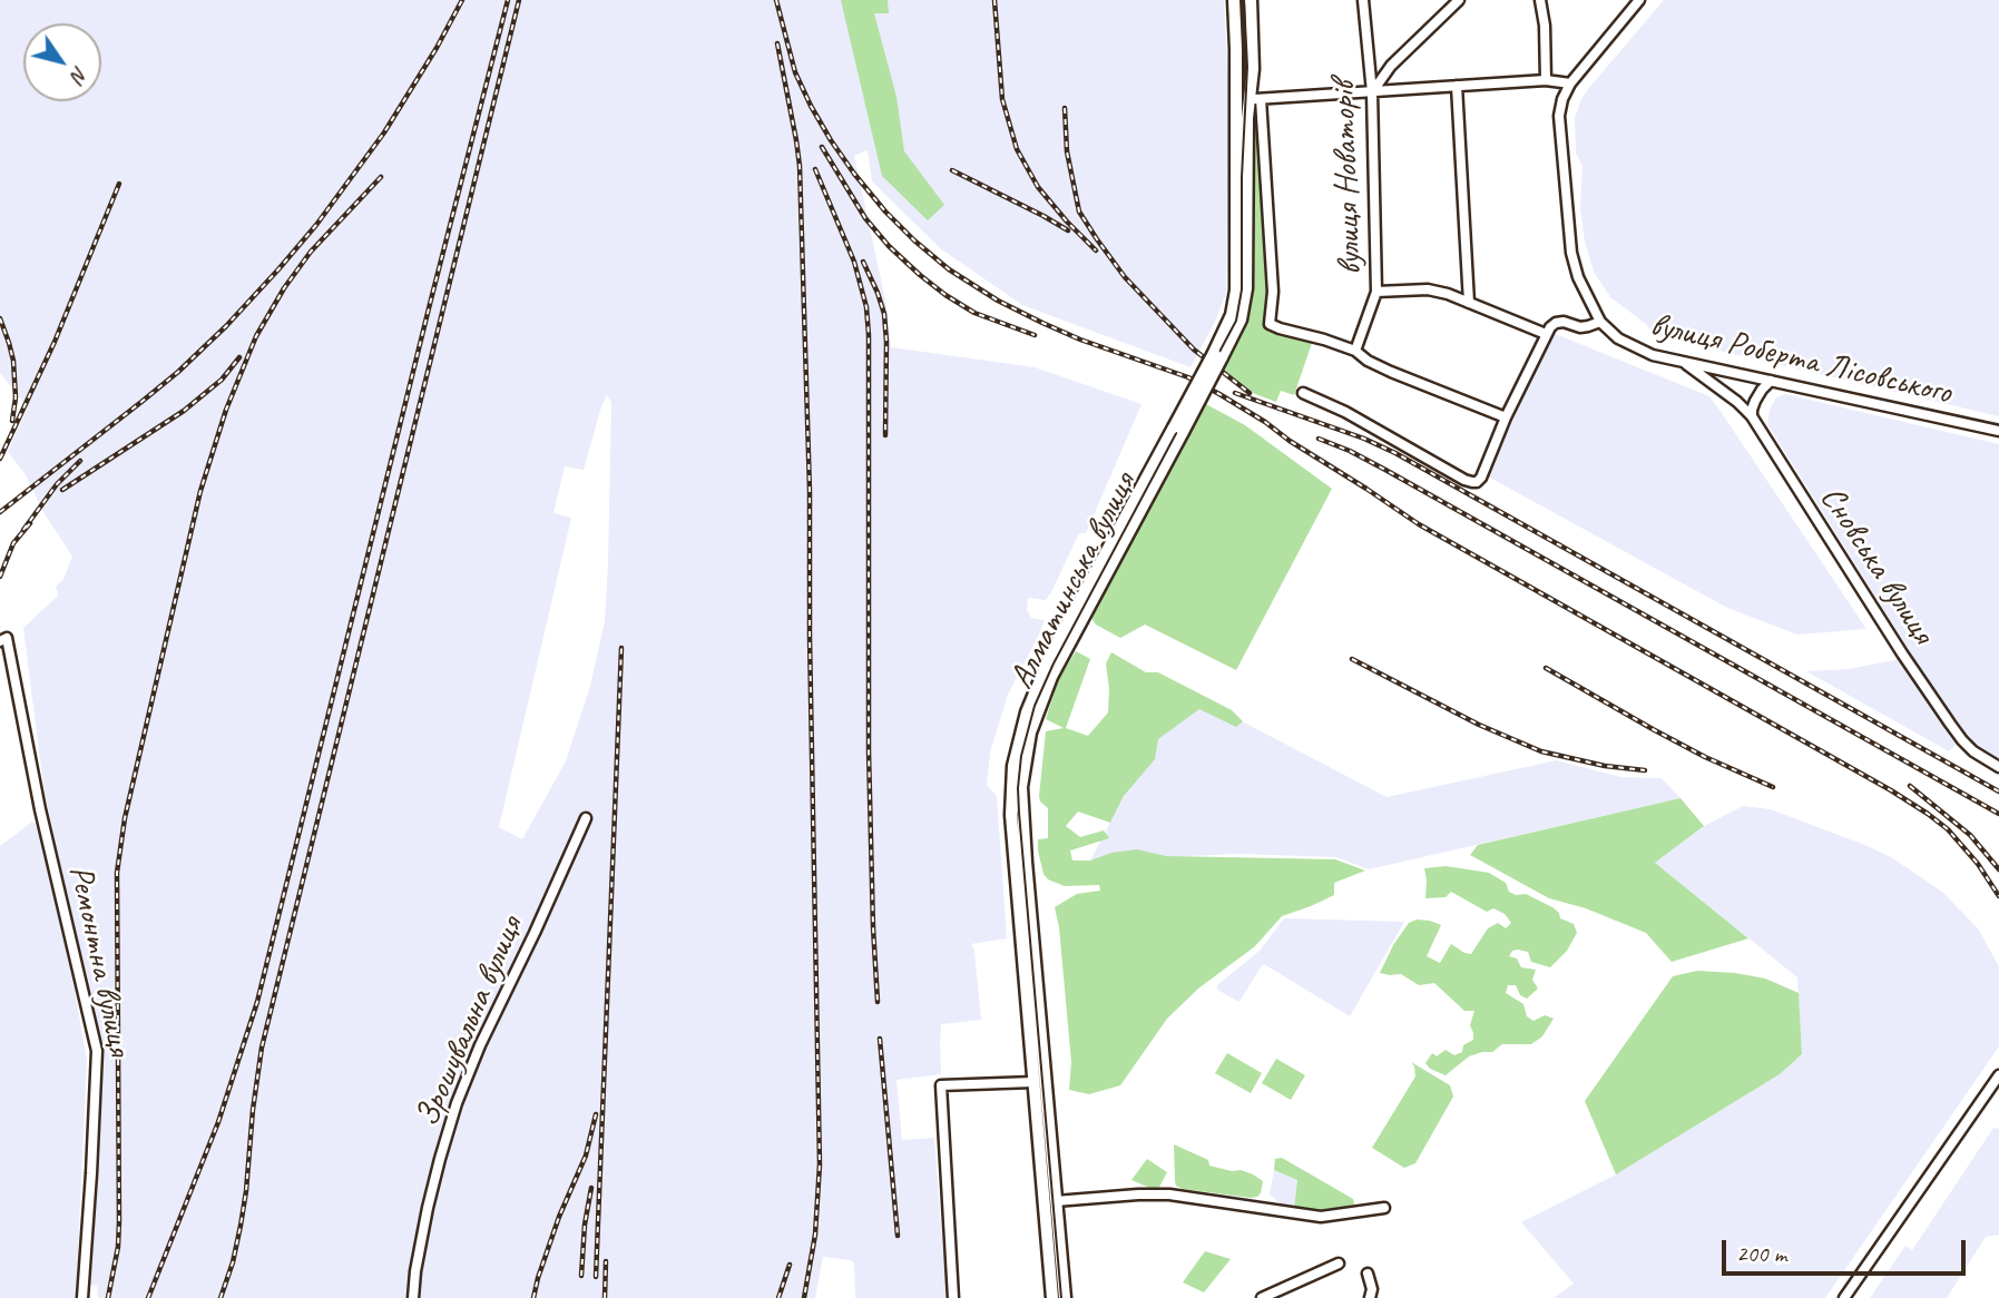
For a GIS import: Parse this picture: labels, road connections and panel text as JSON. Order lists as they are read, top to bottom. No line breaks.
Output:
{"streets":{"street":["вулиця Новаторів","вулиця Роберта Лісовського","Сновська вулиця","Алматинська вулиця","Ремонтна вулиця","Зрошувальна вулиця"]},"crossings":[["вулиця Новаторів","Алматинська вулиця"],["вулиця Роберта Лісовського","Сновська вулиця"]],"scale_bar":"200 m","north":"bottom right"}
